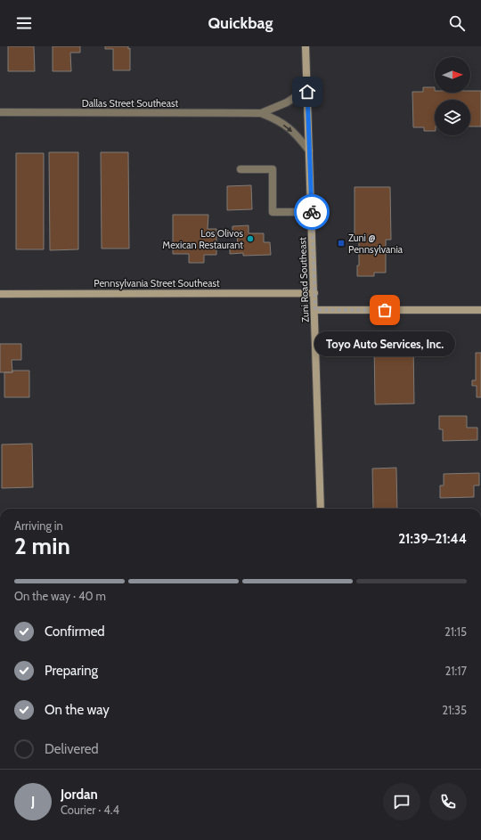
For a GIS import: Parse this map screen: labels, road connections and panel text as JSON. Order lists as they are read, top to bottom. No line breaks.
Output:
{"streets":{"street":["Dallas Street Southeast","Zuni Road Southeast","Pennsylvania Street Southeast"]},"crossings":[["Dallas Street Southeast","Zuni Road Southeast"],["Zuni Road Southeast","Pennsylvania Street Southeast"]],"places":{"other":["Los Olivos Mexican Restaurant","Toyo Auto Services, Inc."],"transit":["Zuni @ Pennsylvania"]},"north":"right","page":{"header":"Quickbag","bubble":"Toyo Auto Services, Inc.","heading":["2 min","Arriving in","21:39–21:44"],"panel":["Jordan","Courier · 4.4"],"bar":"On the way · 40 m","list":[["Confirmed","21:15"],["Preparing","21:17"],["On the way","21:35"],"Delivered"],"round":"J"}}
